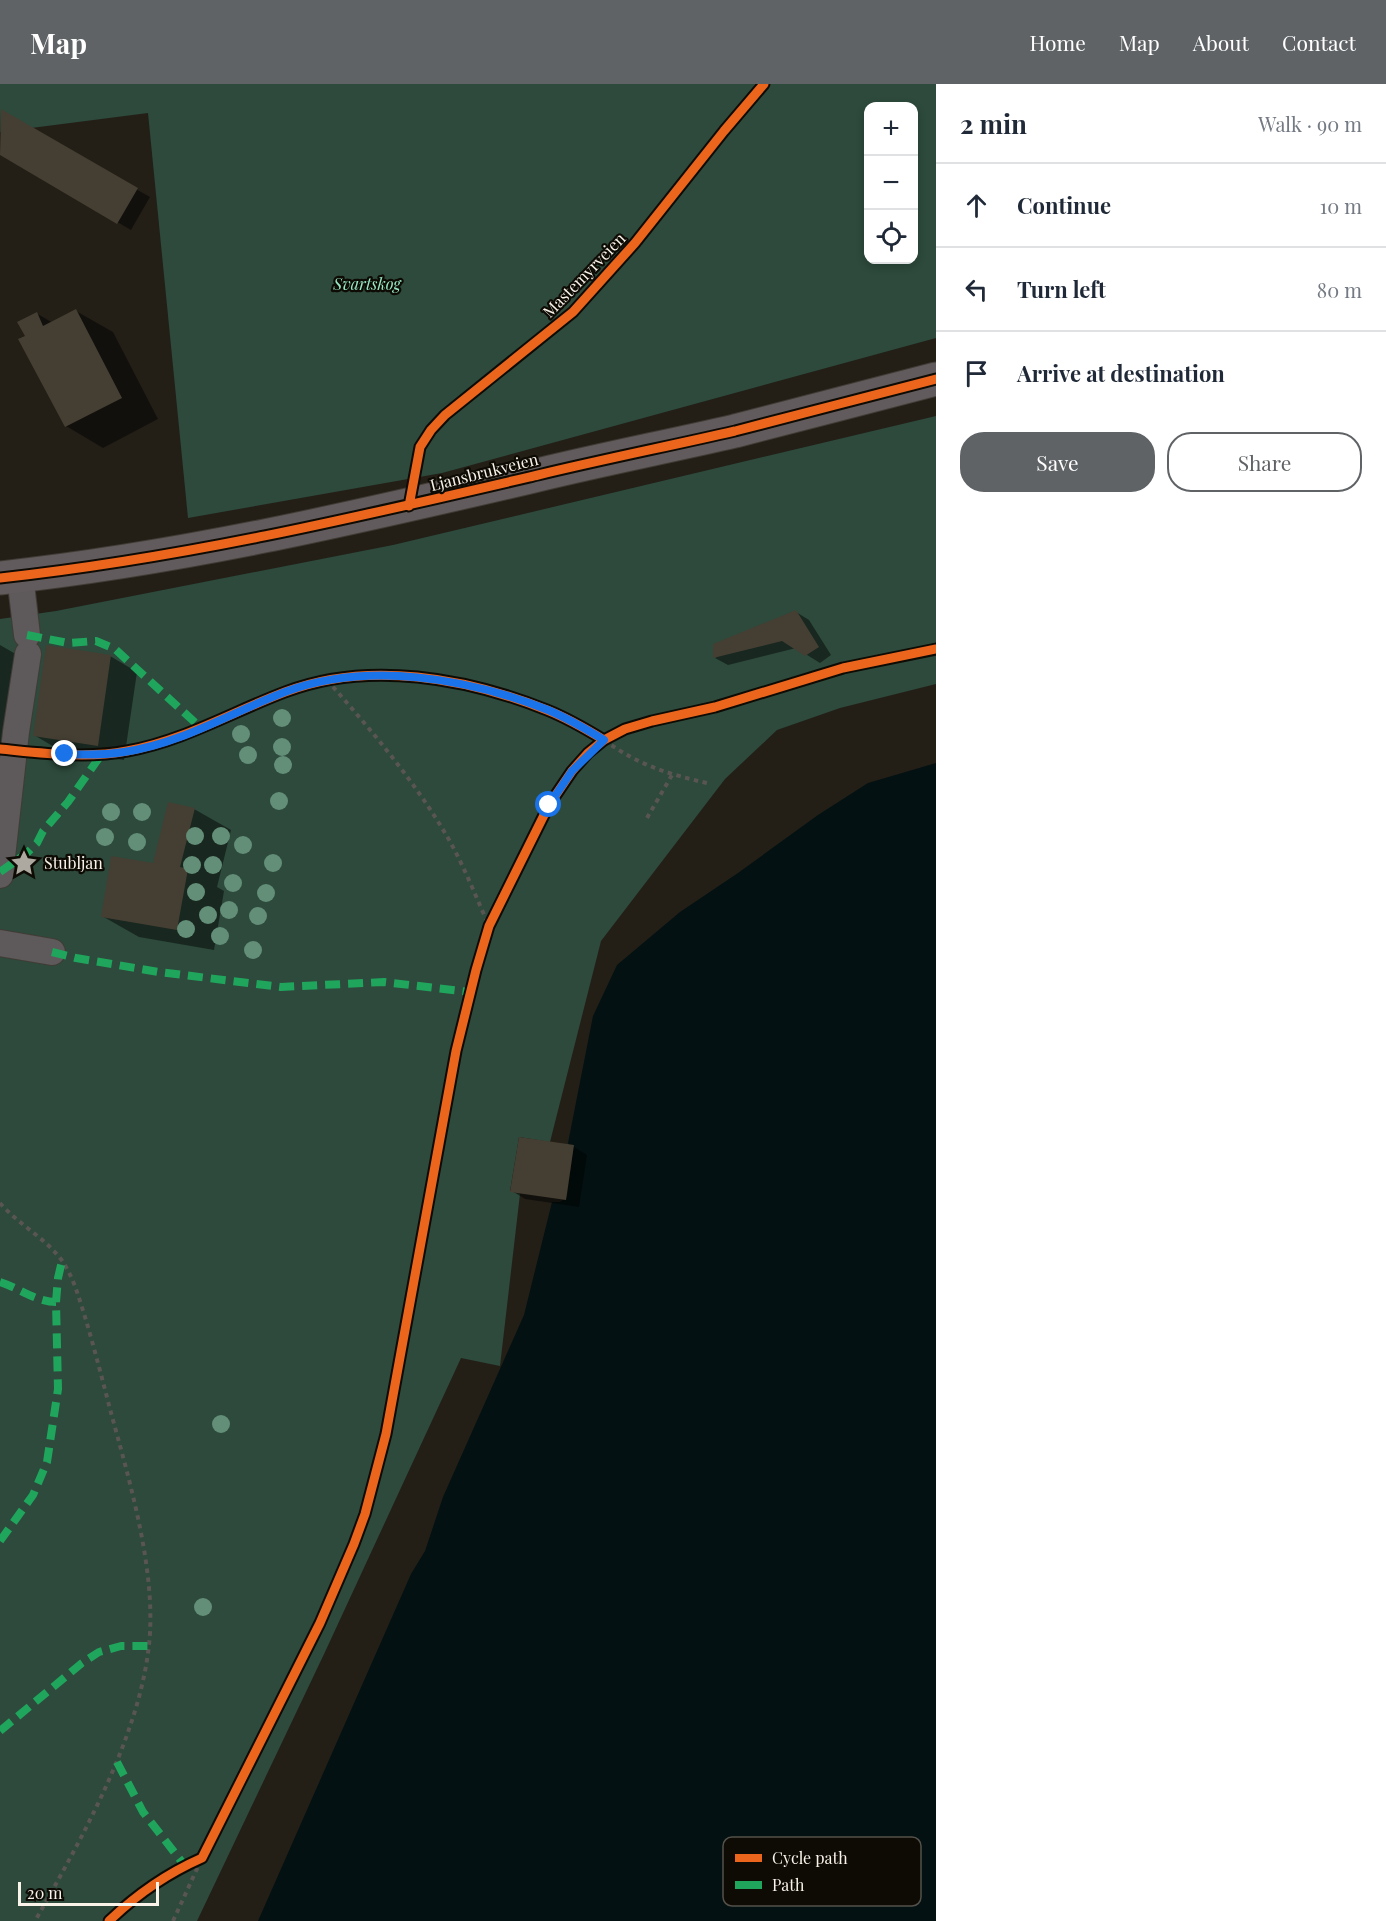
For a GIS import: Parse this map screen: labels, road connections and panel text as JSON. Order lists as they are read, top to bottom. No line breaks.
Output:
{"streets":{"main road":["Ljansbrukveien"],"cycle path":["Mastemyrveien"]},"parks":["Svartskog"],"places":{"place":["Stubljan"]},"legend":["Cycle path","Path"],"scale_bar":"20 m","page":{"header":"Map","nav":["Home","Map","About","Contact"],"heading":["2 min","Walk · 90 m"],"map_buttons":["+","−"],"list":[["Continue","10 m"],["Turn left","80 m"],"Arrive at destination"],"buttons":["Save","Share"],"scale":"20 m"}}
